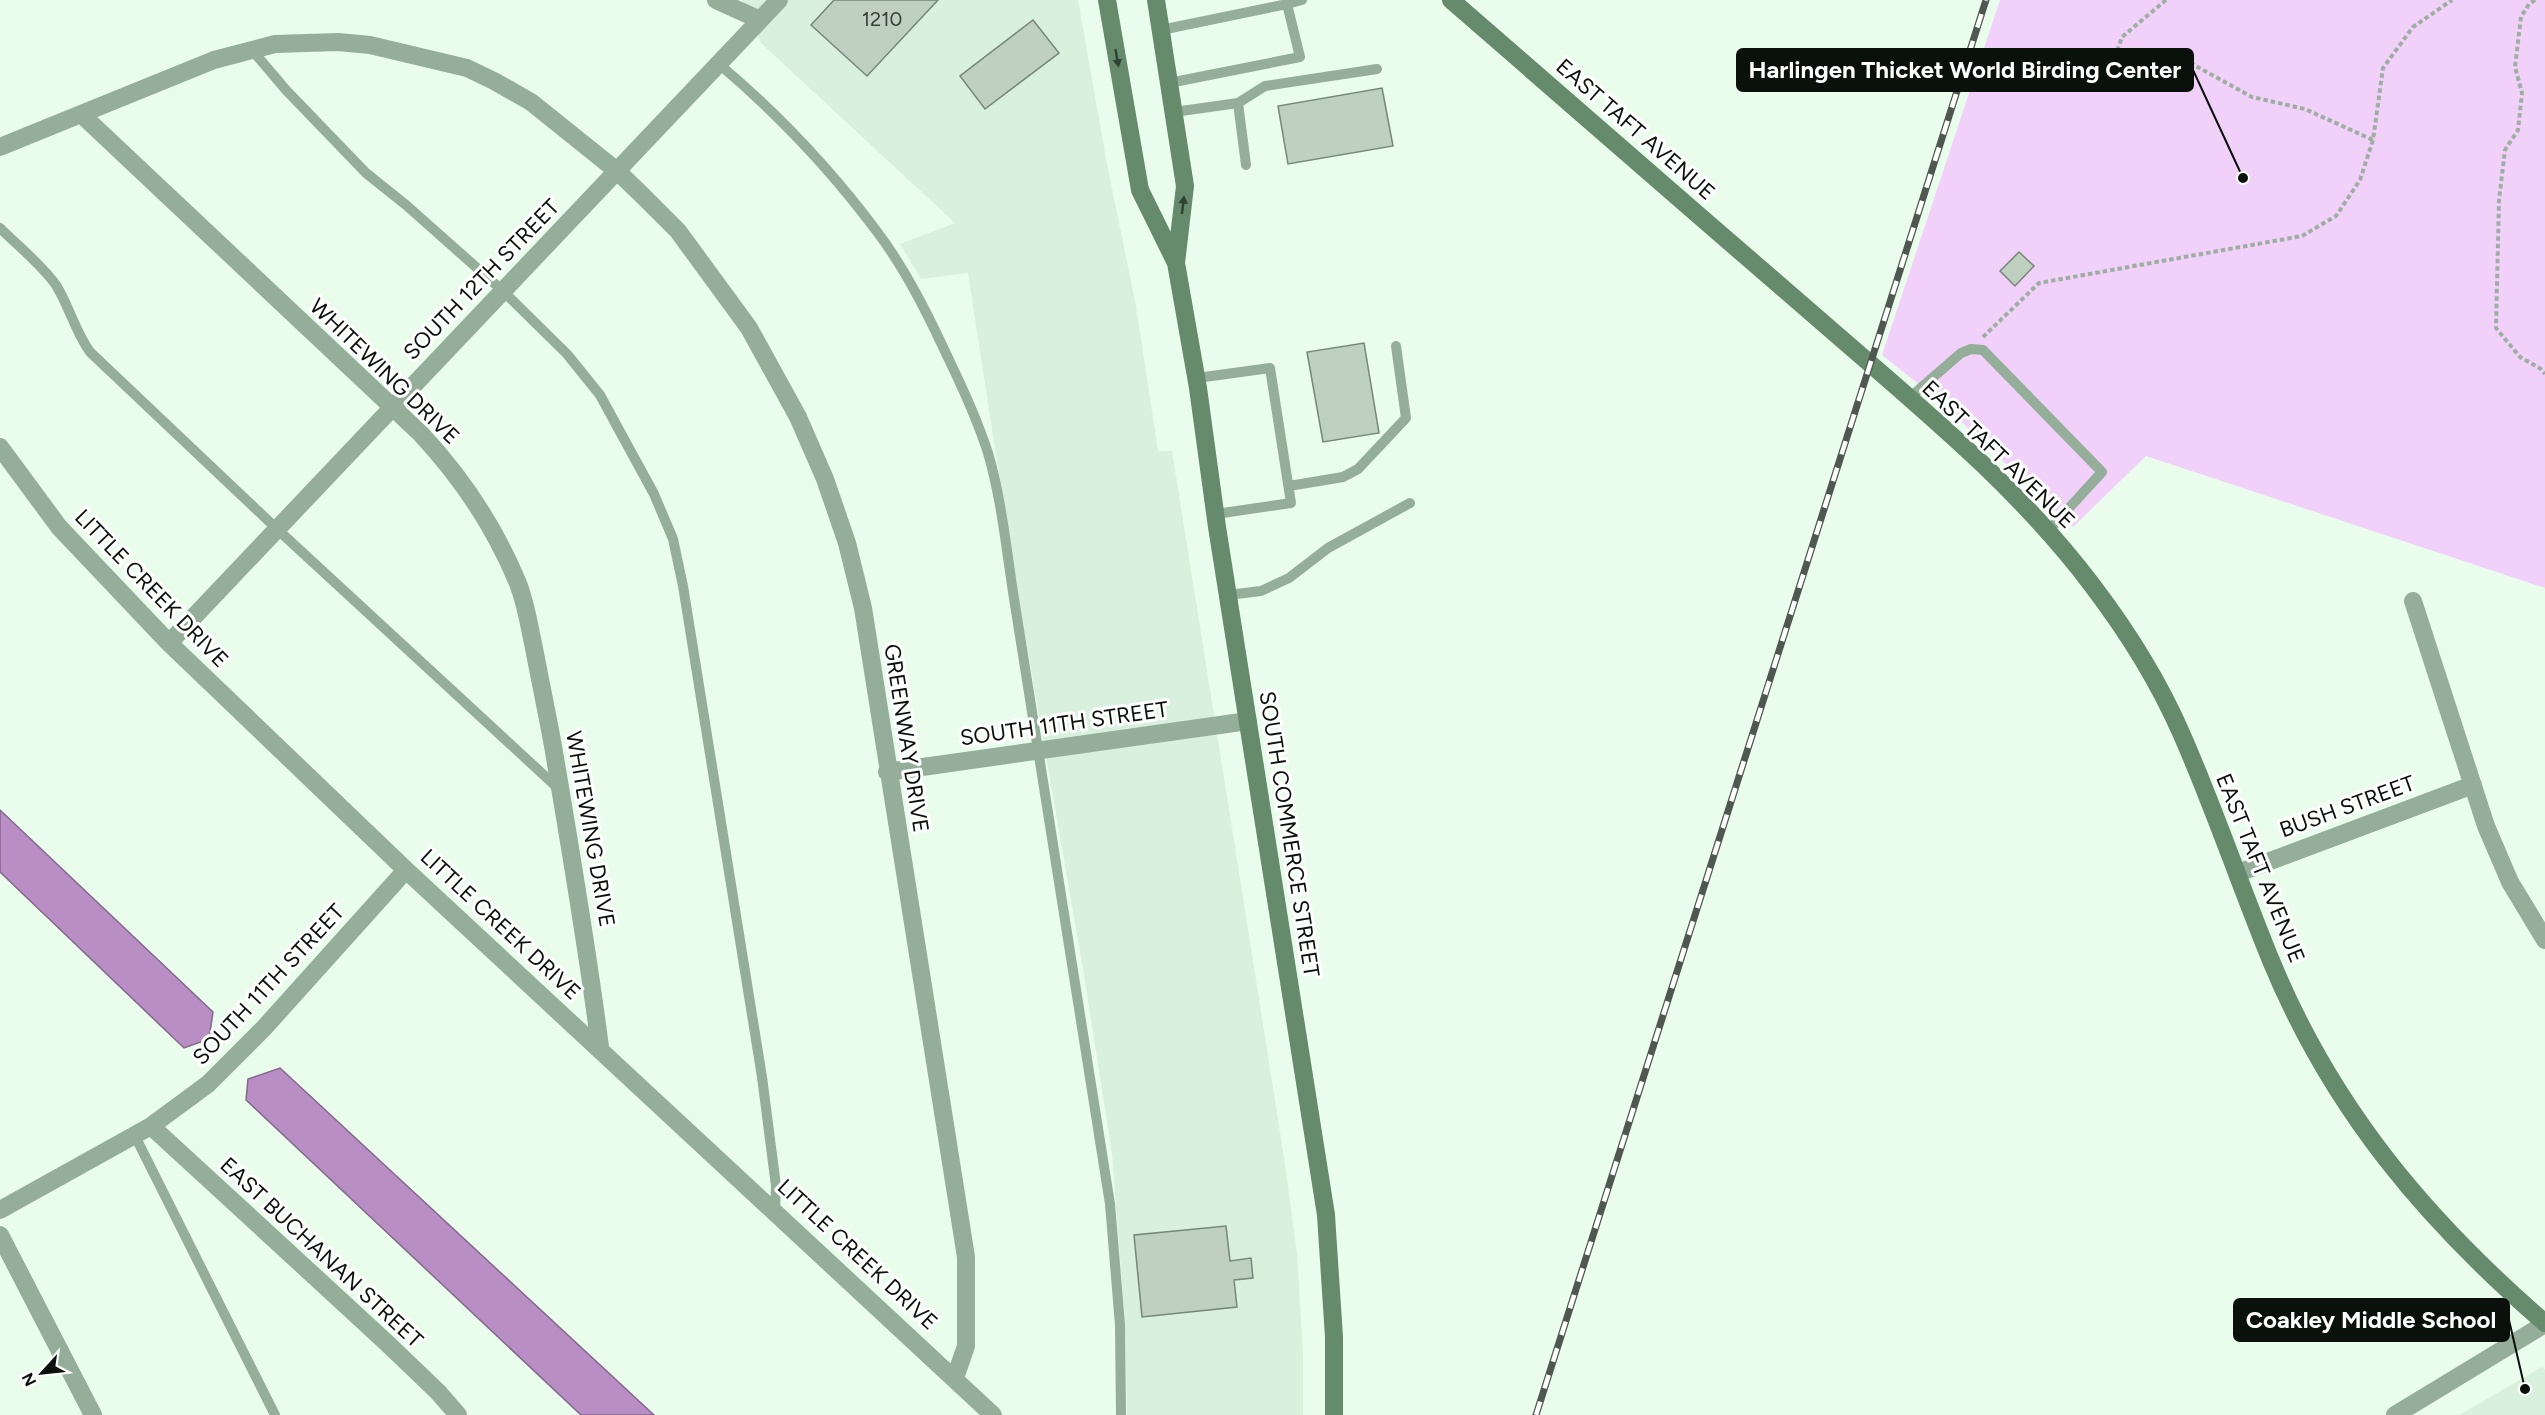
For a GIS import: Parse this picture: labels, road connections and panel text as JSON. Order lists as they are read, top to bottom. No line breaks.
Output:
{"streets":{"street":["EAST TAFT AVENUE","SOUTH 12TH STREET","WHITEWING DRIVE","LITTLE CREEK DRIVE","SOUTH 11TH STREET","GREENWAY DRIVE","BUSH STREET","SOUTH COMMERCE STREET","EAST BUCHANAN STREET"]},"crossings":[["EAST TAFT AVENUE","BUSH STREET"],["SOUTH 12TH STREET","WHITEWING DRIVE"],["SOUTH 12TH STREET","LITTLE CREEK DRIVE"],["SOUTH 12TH STREET","GREENWAY DRIVE"],["WHITEWING DRIVE","LITTLE CREEK DRIVE"],["WHITEWING DRIVE","GREENWAY DRIVE"],["LITTLE CREEK DRIVE","SOUTH 11TH STREET"],["LITTLE CREEK DRIVE","GREENWAY DRIVE"],["SOUTH 11TH STREET","GREENWAY DRIVE"],["SOUTH 11TH STREET","SOUTH COMMERCE STREET"],["SOUTH 11TH STREET","EAST BUCHANAN STREET"]],"places":["Harlingen Thicket World Birding Center","Coakley Middle School"],"house_numbers":["1210"],"north":"bottom left"}
